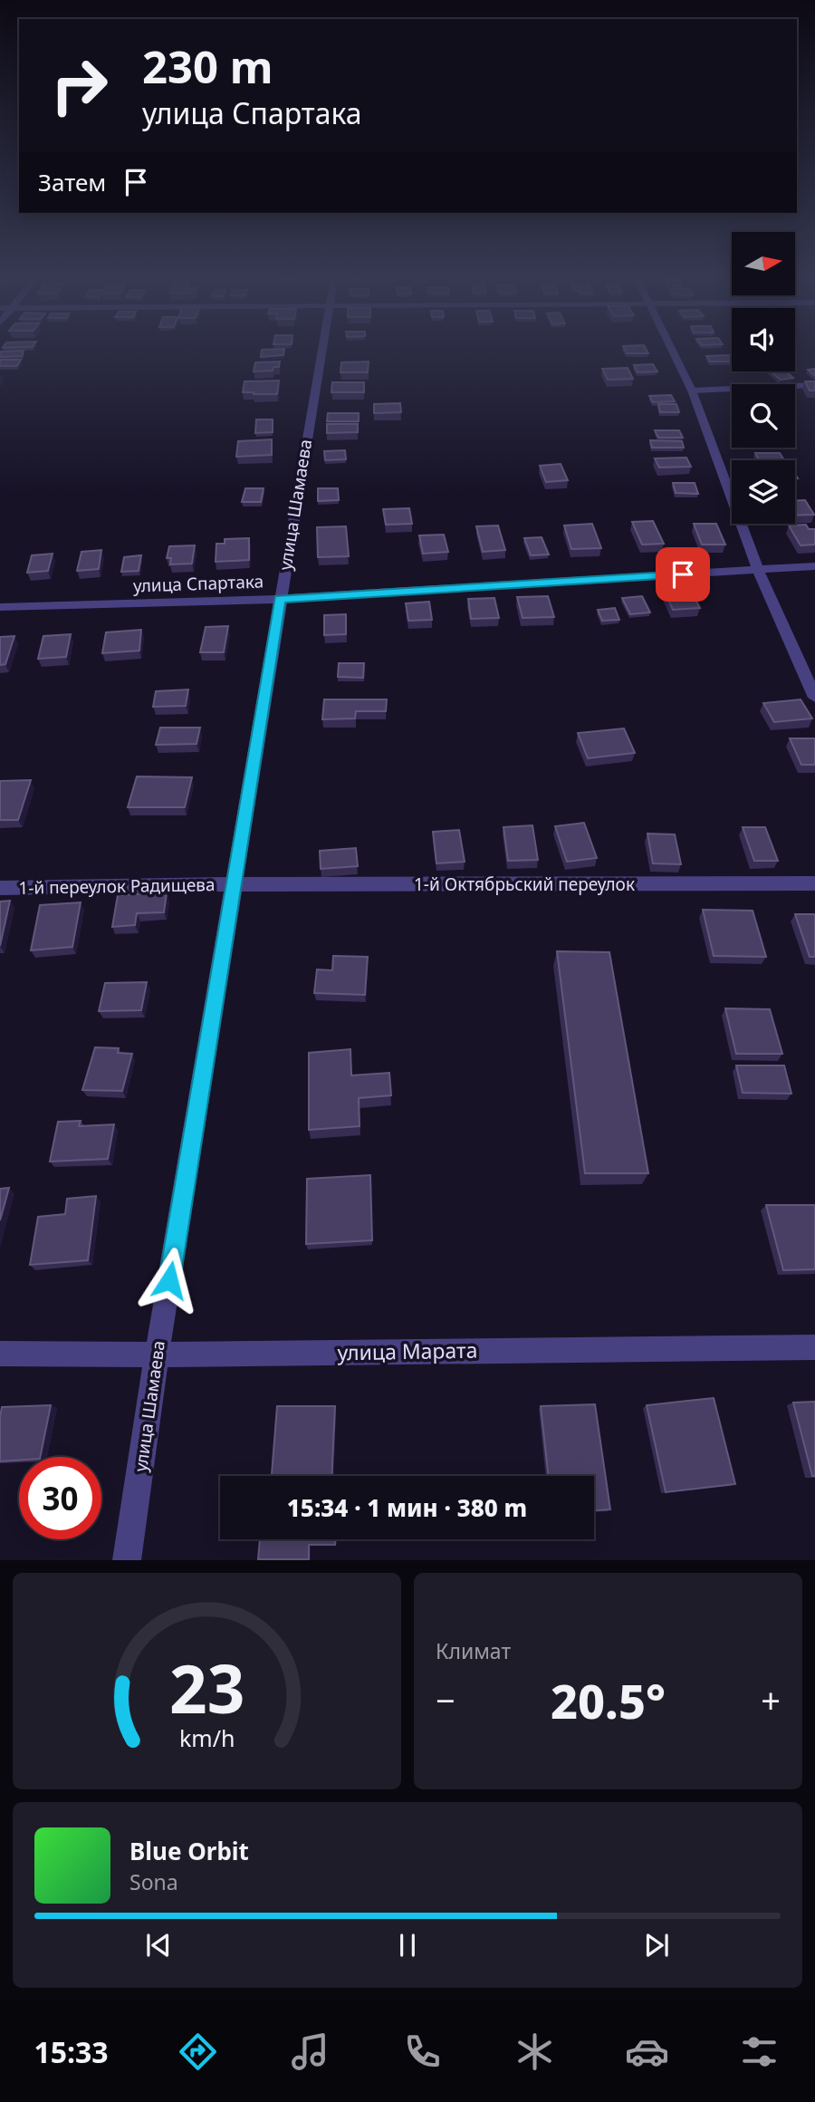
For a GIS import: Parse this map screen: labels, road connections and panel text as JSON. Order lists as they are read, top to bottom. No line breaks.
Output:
{"streets":{"street":["улица Шамаева","улица Спартака","1-й Октябрьский переулок","1-й переулок Радищева","улица Марата"]},"crossings":[["улица Шамаева","улица Спартака"],["улица Шамаева","1-й Октябрьский переулок"],["улица Шамаева","1-й переулок Радищева"],["улица Шамаева","улица Марата"],["1-й Октябрьский переулок","1-й переулок Радищева"]],"north":"right","page":{"turn":["230 m","улица Спартака"],"then":"Затем","limit":"30","trip":"15:34 · 1 мин · 380 m","tile":"Климат","heat":["−","20.5°","+"],"song":["Blue Orbit","Sona"],"tabs":"15:33","gauge":["23","km/h"]}}
